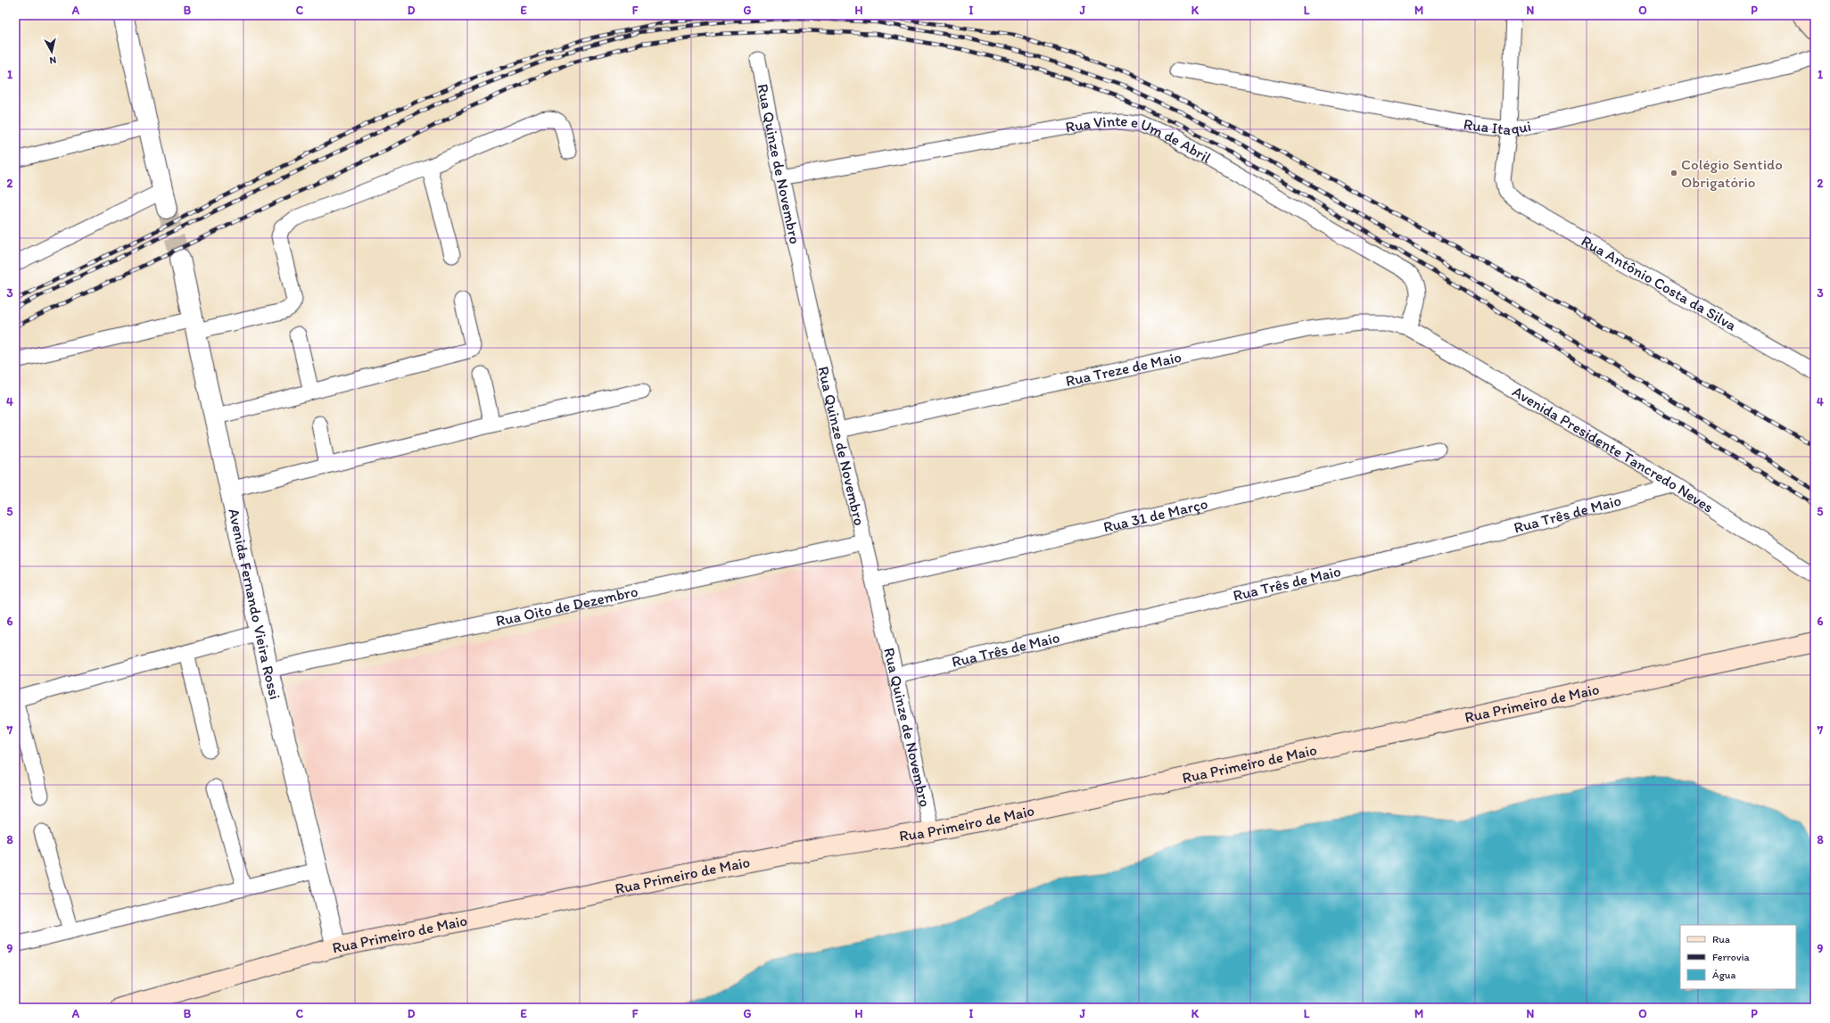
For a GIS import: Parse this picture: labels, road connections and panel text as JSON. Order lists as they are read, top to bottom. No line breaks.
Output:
{"streets":{"main road":["Rua Primeiro de Maio"],"street":["Rua Itaqui","Rua Vinte e Um de Abril","Rua Quinze de Novembro","Rua Antônio Costa da Silva","Rua Treze de Maio","Avenida Presidente Tancredo Neves","Rua Três de Maio","Rua 31 de Março","Avenida Fernando Vieira Rossi","Rua Oito de Dezembro"]},"crossings":[["Rua Itaqui","Rua Antônio Costa da Silva"],["Rua Vinte e Um de Abril","Rua Quinze de Novembro"],["Rua Vinte e Um de Abril","Rua Treze de Maio"],["Rua Vinte e Um de Abril","Avenida Presidente Tancredo Neves"],["Rua Quinze de Novembro","Rua Treze de Maio"],["Rua Quinze de Novembro","Rua Três de Maio"],["Rua Quinze de Novembro","Rua 31 de Março"],["Rua Quinze de Novembro","Rua Oito de Dezembro"],["Rua Quinze de Novembro","Rua Primeiro de Maio"],["Rua Treze de Maio","Avenida Presidente Tancredo Neves"],["Avenida Presidente Tancredo Neves","Rua Três de Maio"],["Avenida Fernando Vieira Rossi","Rua Oito de Dezembro"],["Avenida Fernando Vieira Rossi","Rua Primeiro de Maio"]],"places":["Colégio Sentido Obrigatório"],"legend":["Rua","Ferrovia","Água"],"north":"bottom","grid":{"columns":["A","B","C","D","E","F","G","H","I","J","K","L","M","N","O","P"],"rows":["1","2","3","4","5","6","7","8","9"]}}
